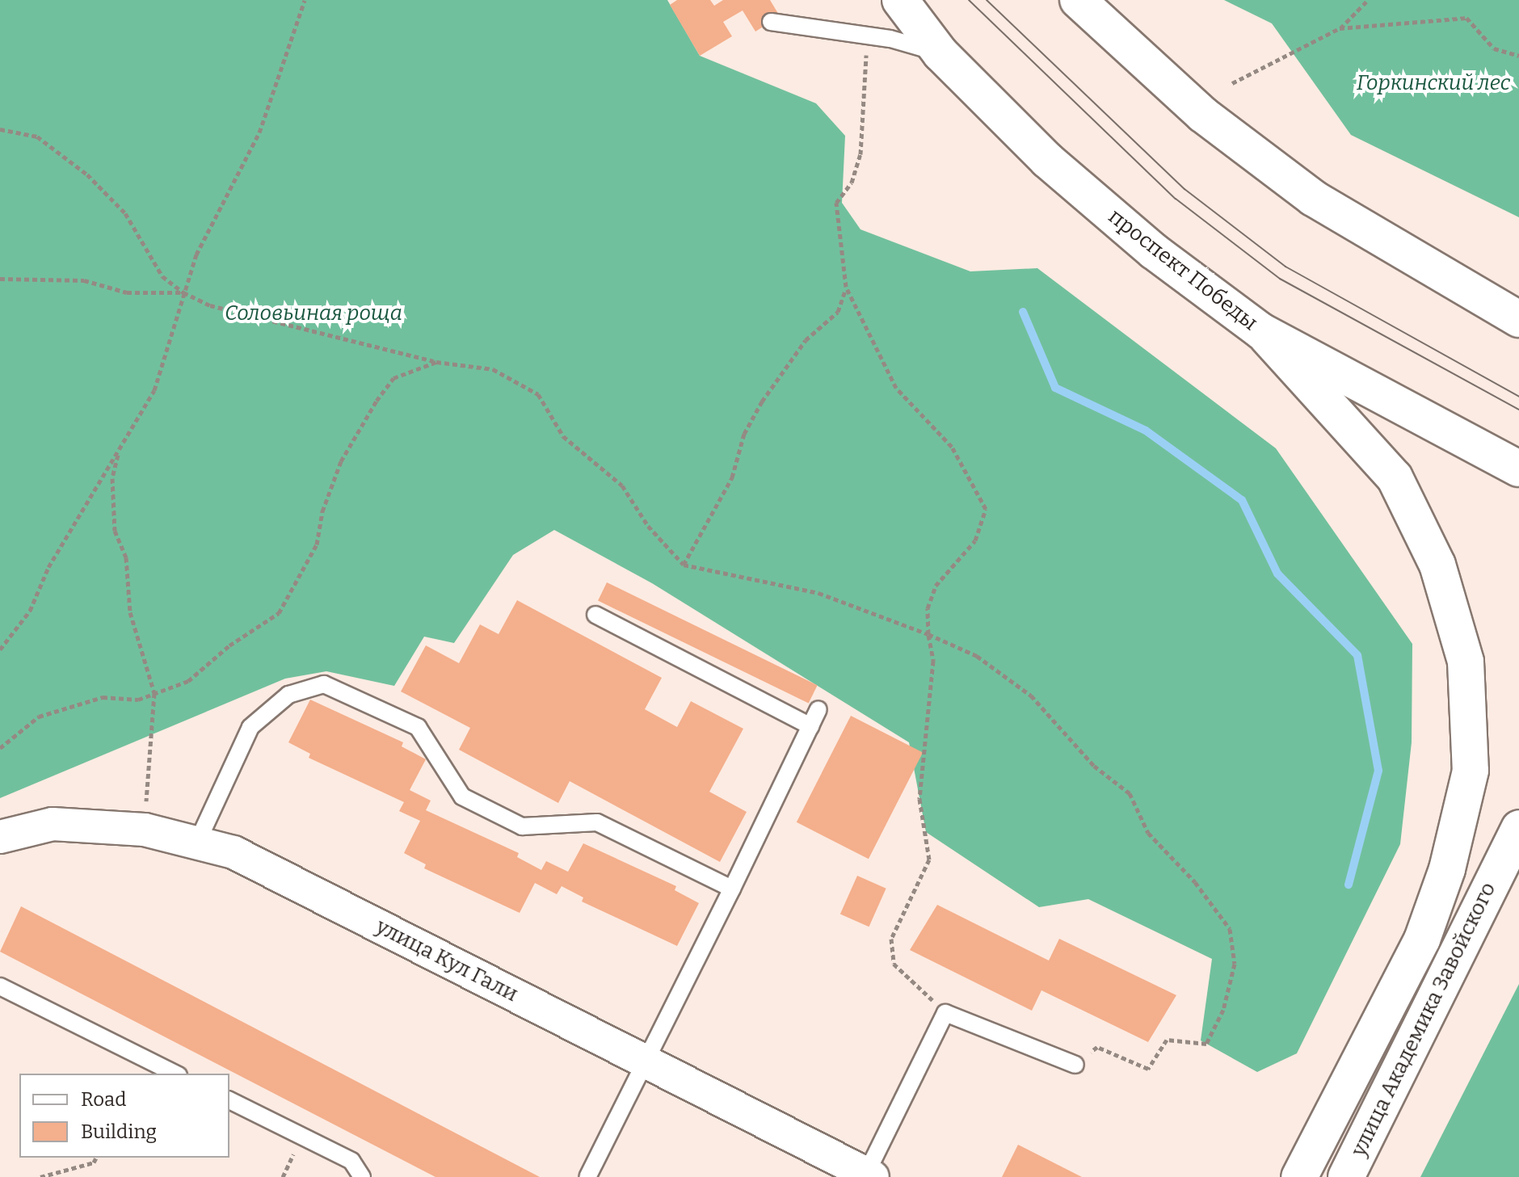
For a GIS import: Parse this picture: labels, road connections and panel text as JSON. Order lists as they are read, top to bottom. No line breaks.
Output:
{"streets":{"main road":["проспект Победы","улица Академика Завойского"],"street":["улица Кул Гали"]},"crossings":[["проспект Победы","улица Академика Завойского"]],"parks":["Горкинский лес","Соловьиная роща"],"legend":["Road","Building"]}
